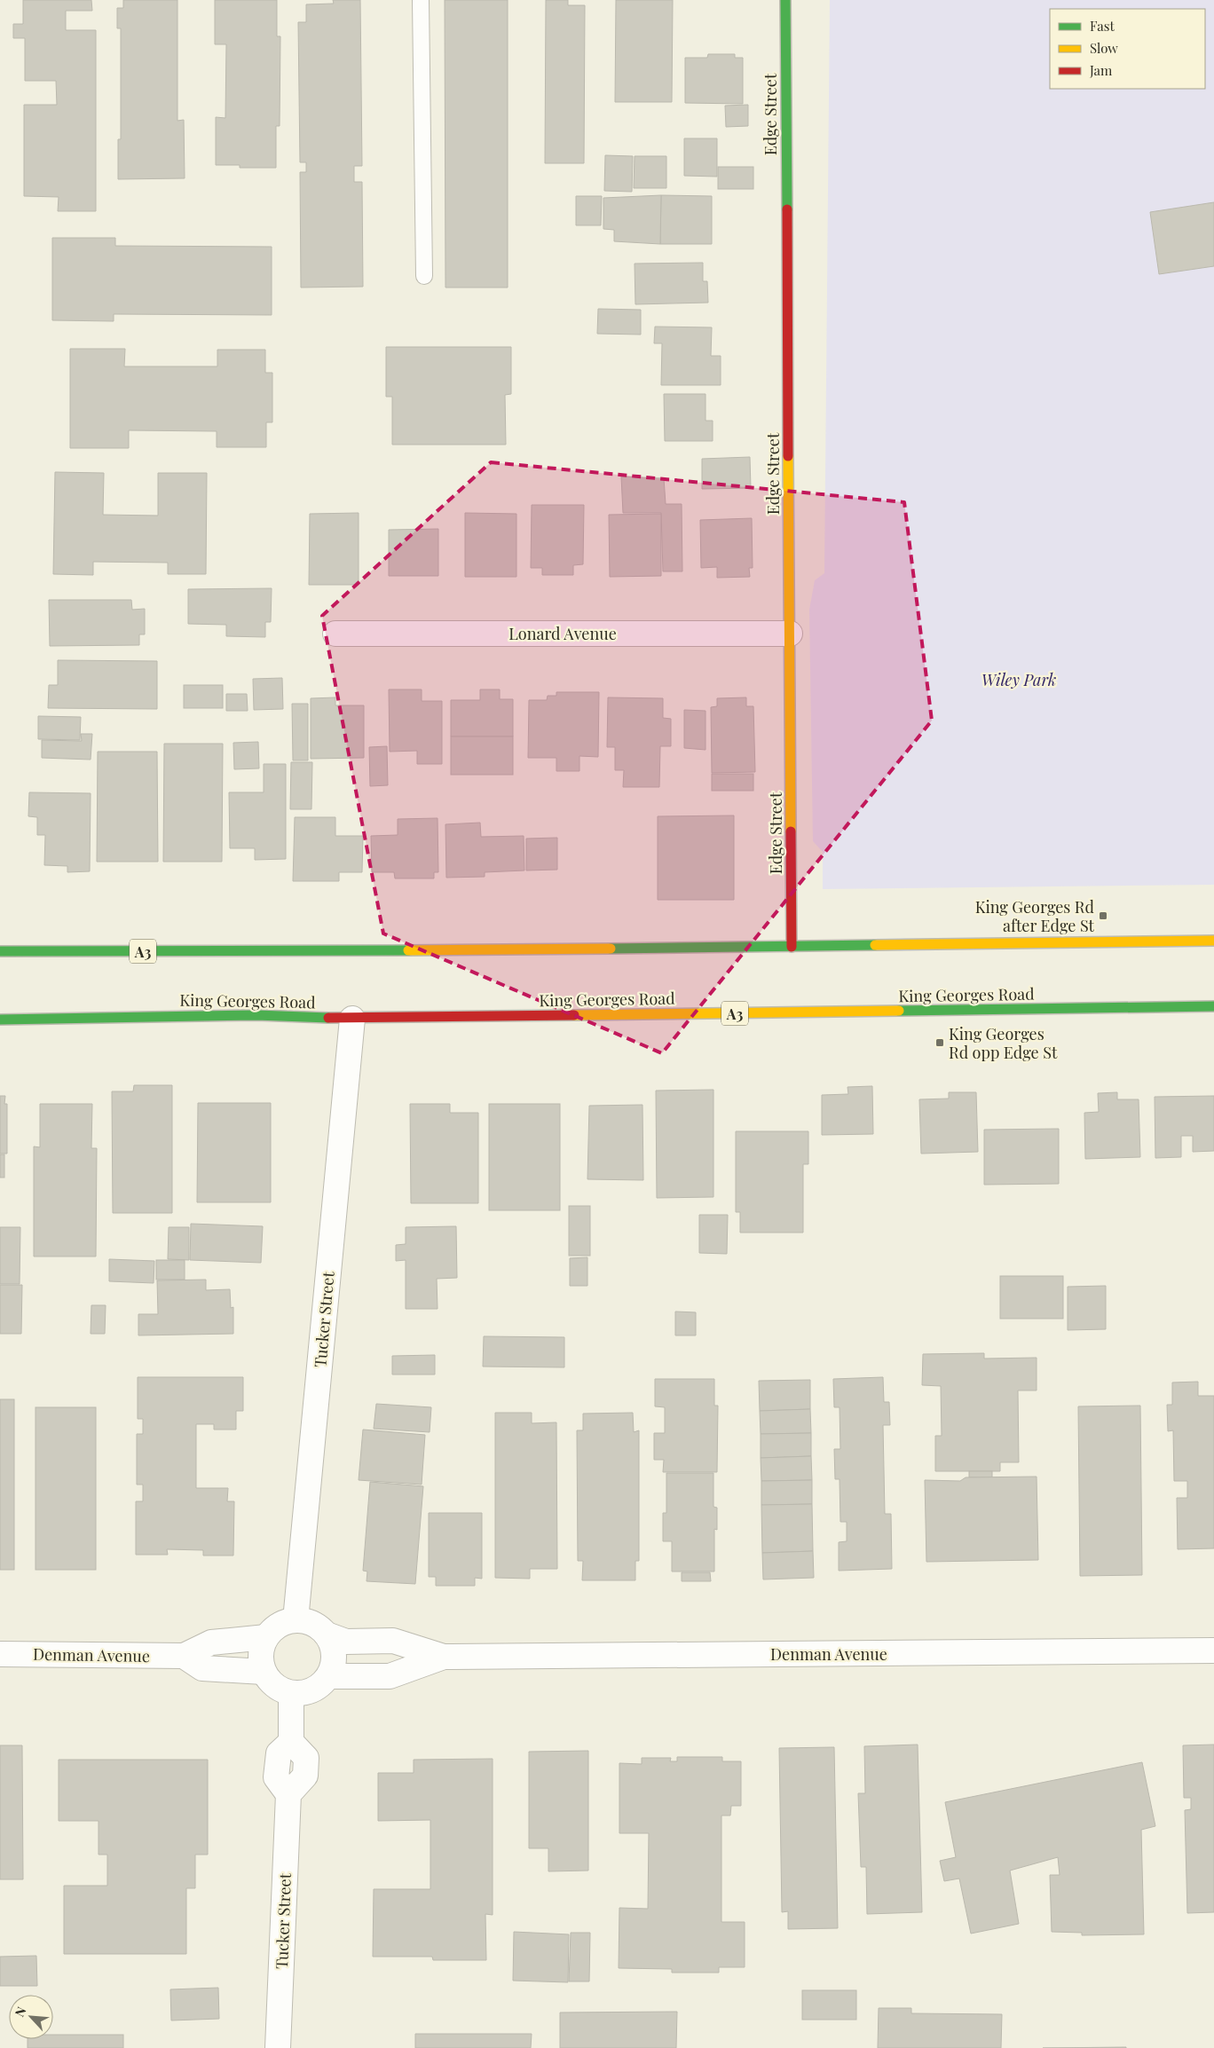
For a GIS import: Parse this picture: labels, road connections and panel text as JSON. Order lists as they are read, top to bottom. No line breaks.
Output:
{"streets":{"main road":["Edge Street","A3","King Georges Road"],"street":["Lonard Avenue","Tucker Street","Denman Avenue"]},"crossings":[["Edge Street","Lonard Avenue"],["Edge Street","A3"],["King Georges Road","Tucker Street"],["Tucker Street","Denman Avenue"]],"parks":["Wiley Park"],"places":{"transit":["King Georges Rd after Edge St","King Georges Rd opp Edge St"]},"legend":["Fast","Slow","Jam"],"north":"top left"}
